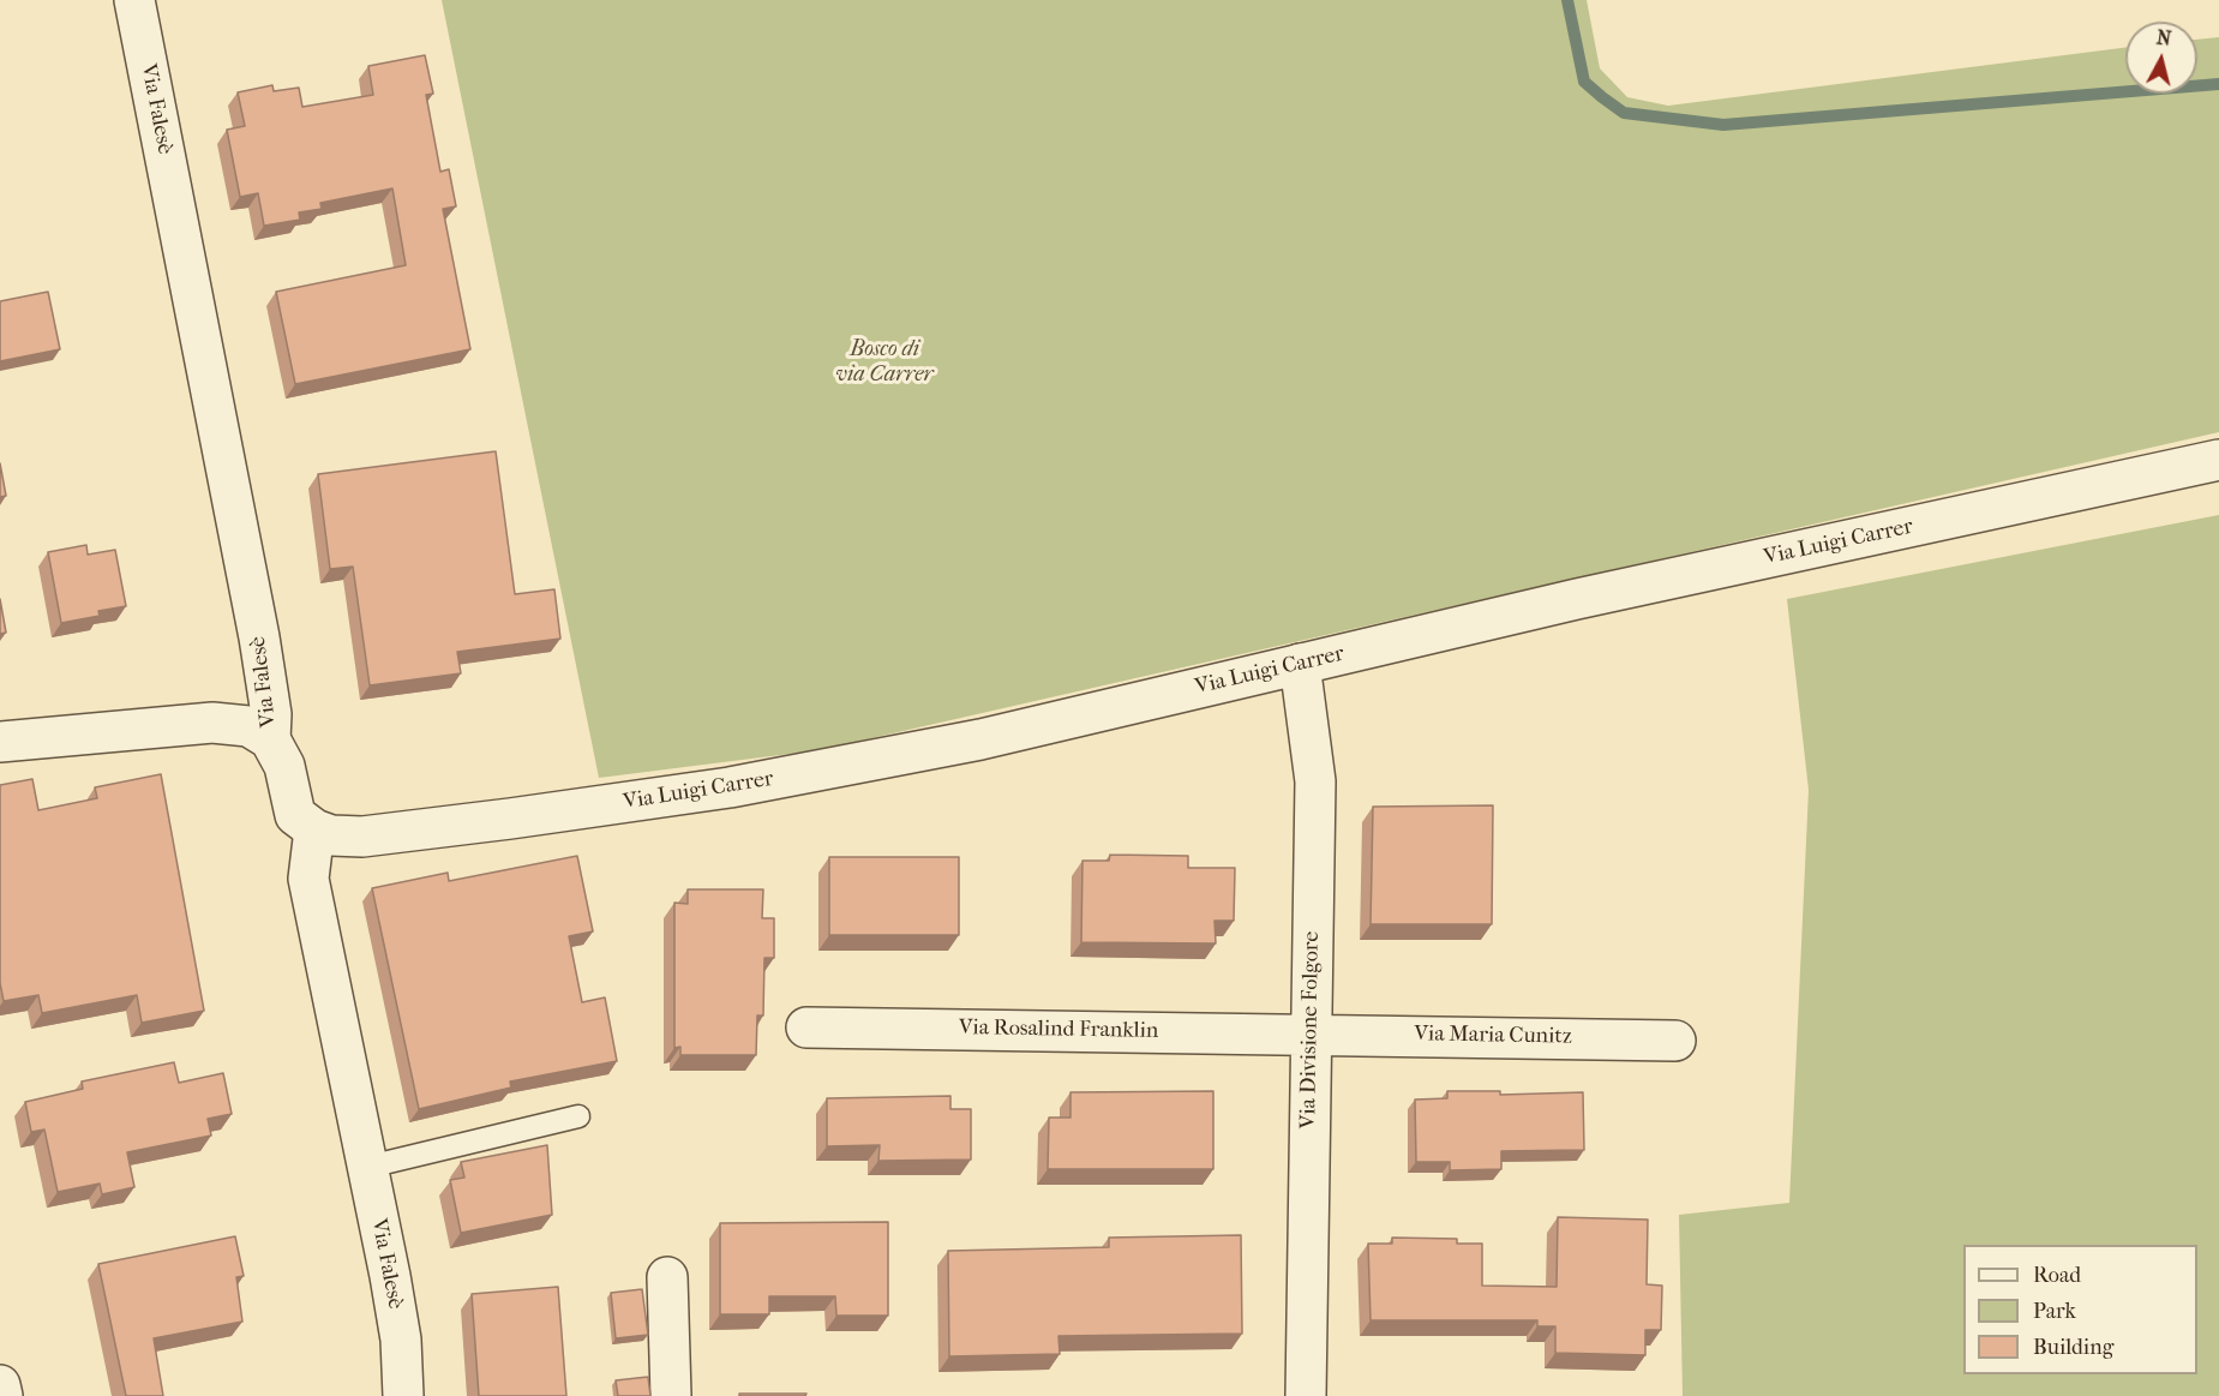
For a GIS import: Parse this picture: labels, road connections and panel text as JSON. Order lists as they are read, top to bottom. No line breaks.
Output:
{"streets":{"street":["Via Falesè","Via Luigi Carrer","Via Rosalind Franklin","Via Divisione Folgore","Via Maria Cunitz"]},"crossings":[["Via Falesè","Via Luigi Carrer"],["Via Luigi Carrer","Via Divisione Folgore"],["Via Rosalind Franklin","Via Divisione Folgore"],["Via Rosalind Franklin","Via Maria Cunitz"],["Via Divisione Folgore","Via Maria Cunitz"]],"parks":["Bosco di via Carrer"],"legend":["Road","Park","Building"],"north":"top"}
